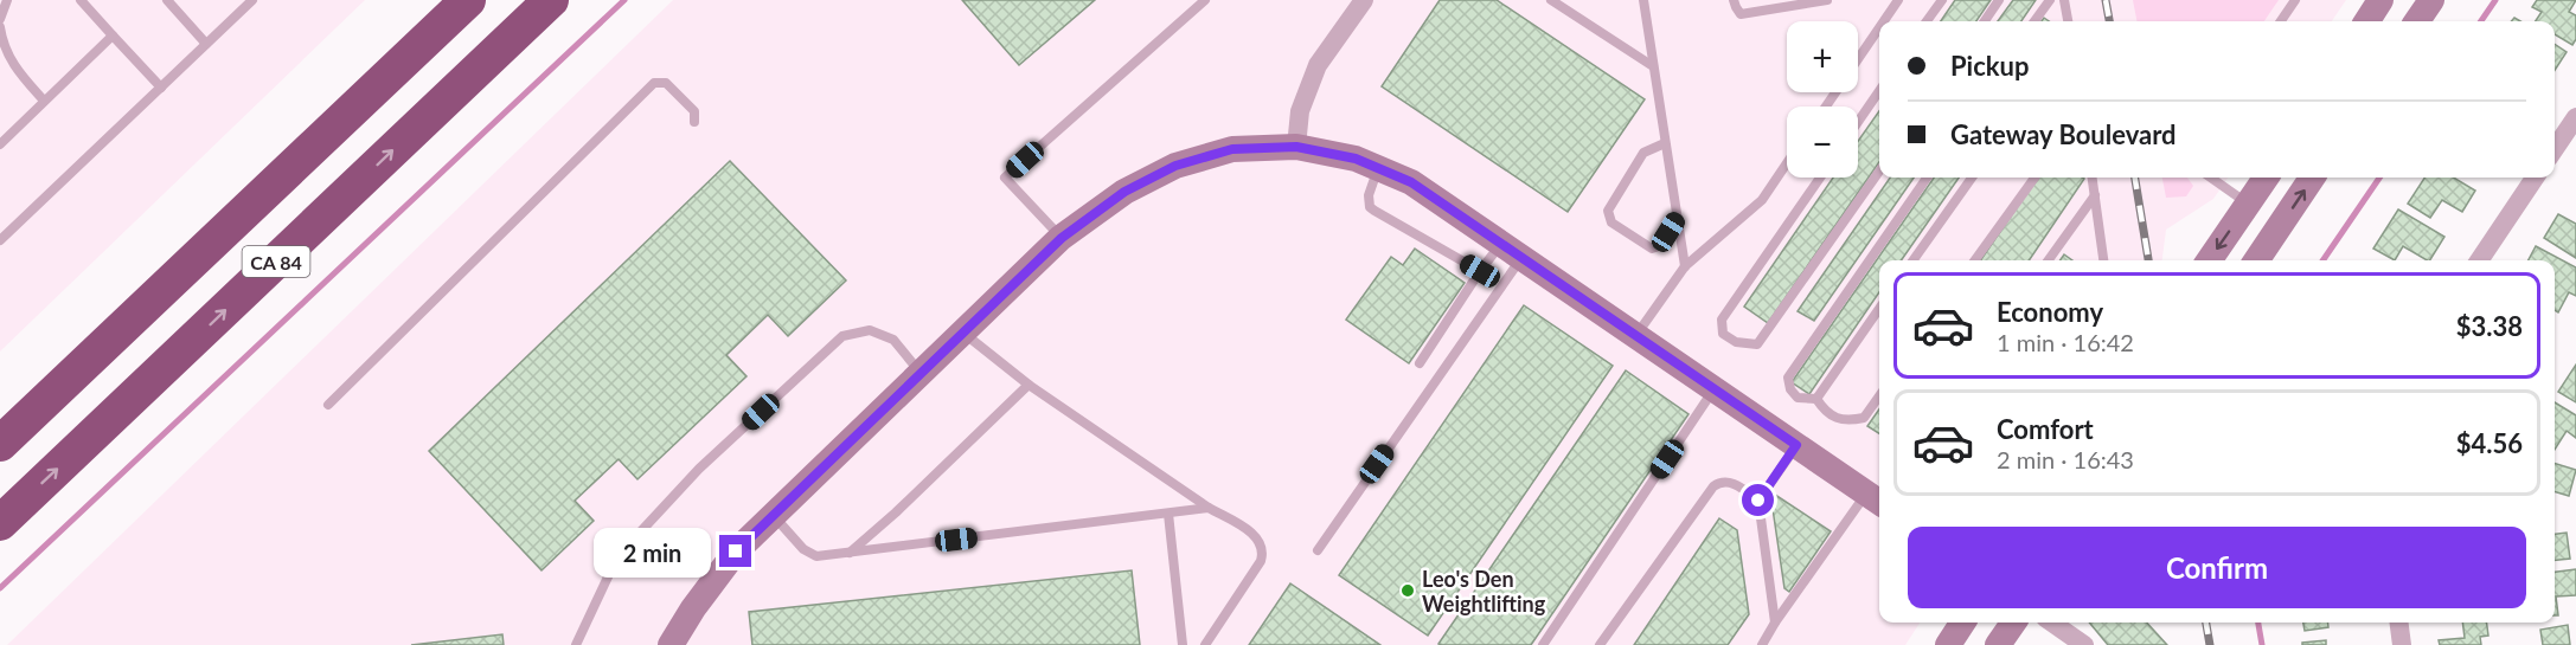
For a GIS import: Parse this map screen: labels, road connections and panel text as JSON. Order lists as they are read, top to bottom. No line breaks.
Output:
{"streets":{"highway":["CA 84"]},"places":["Leo's Den Weightlifting"],"page":{"map_buttons":["+","−"],"banner":["Pickup","Gateway Boulevard"],"list":[{"name":"Economy","note":"1 min · 16:42","value":"$3.38"},{"name":"Comfort","note":"2 min · 16:43","value":"$4.56"}],"buttons":"Confirm","bubble":"2 min"}}
